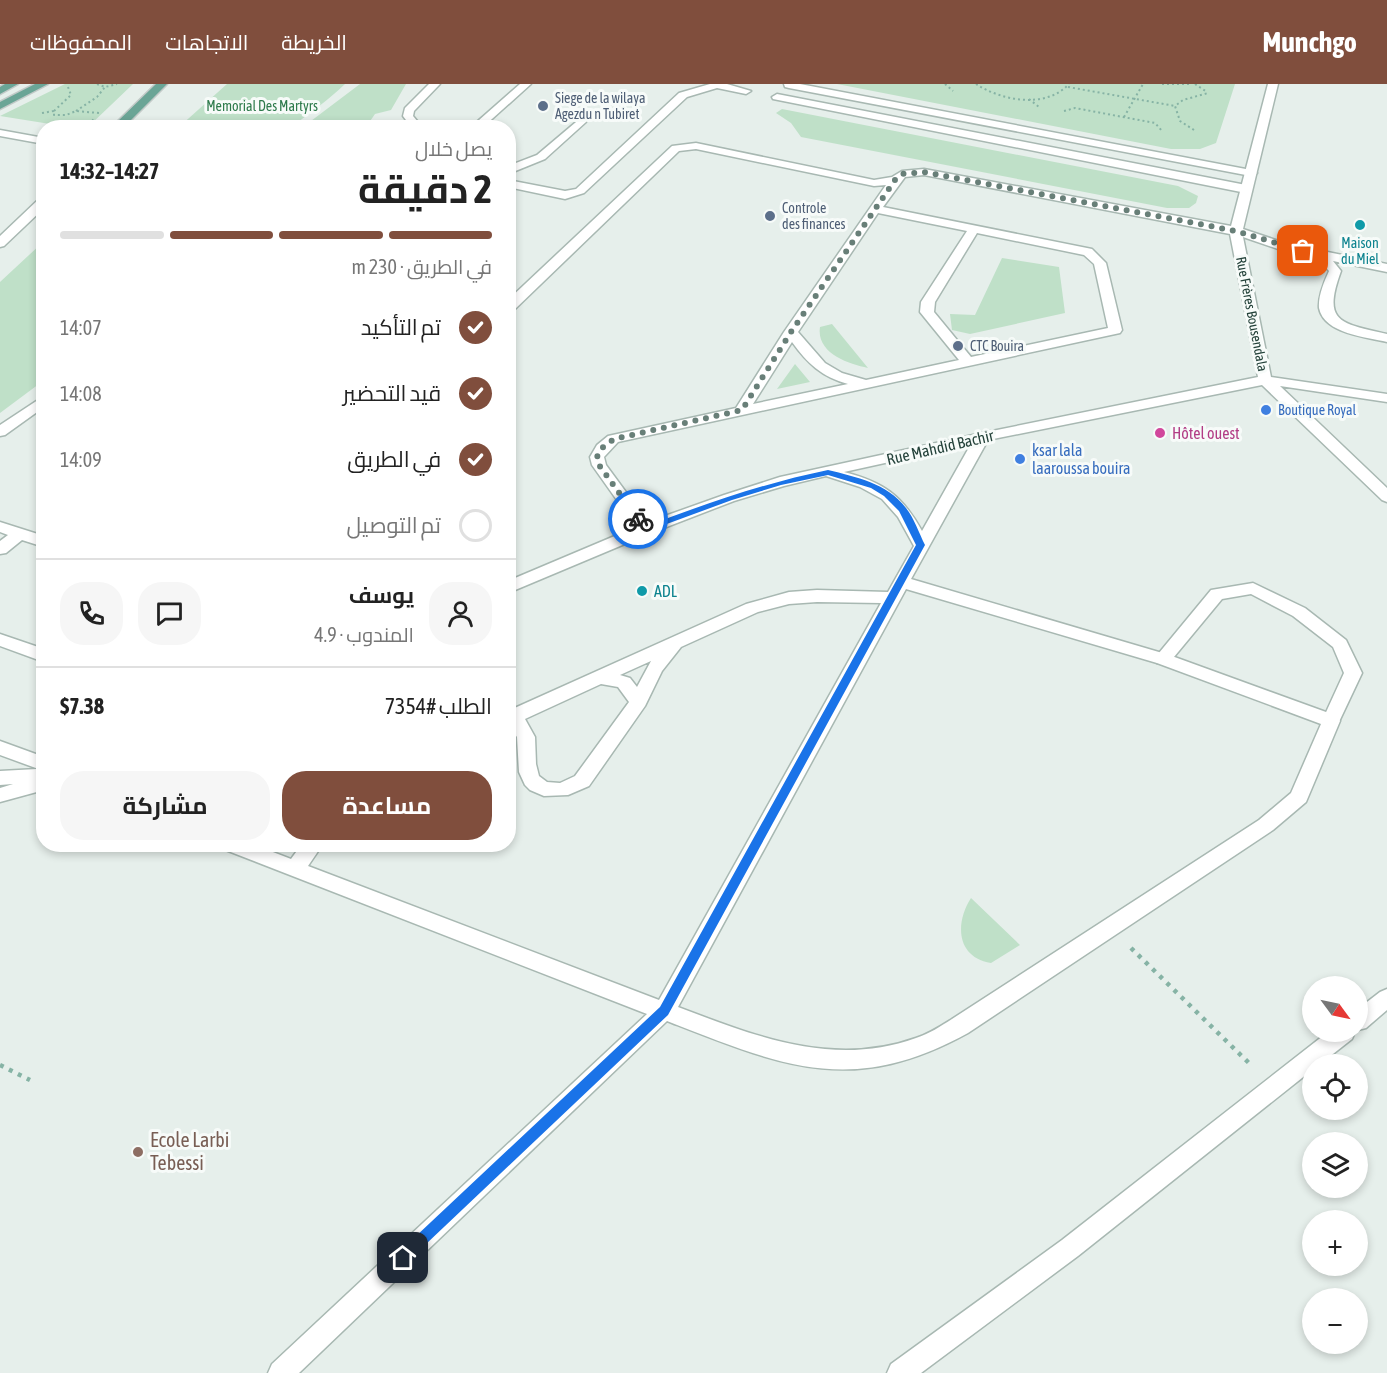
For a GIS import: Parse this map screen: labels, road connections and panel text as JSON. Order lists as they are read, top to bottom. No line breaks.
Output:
{"streets":{"street":["Rue Frères Bousendala","Rue Mahdid Bachir"]},"crossings":[["Rue Frères Bousendala","Rue Mahdid Bachir"]],"parks":["Memorial Des Martyrs"],"places":["Siege de la wilaya Agezdu n Tubiret","Controle des finances","Maison du Miel","CTC Bouira","Boutique Royal","Hôtel ouest","ksar lala laaroussa bouira","ADL","Ecole Larbi Tebessi"],"north":"bottom right","page":{"header":"Munchgo","nav":["الخريطة","الاتجاهات","المحفوظات"],"heading":["2 دقيقة","يصل خلال","14:27–14:32"],"panel":["يوسف","المندوب · 4.9","الطلب #7354","$7.38"],"bar":"في الطريق · 230 m","list":[["تم التأكيد","14:07"],["قيد التحضير","14:08"],["في الطريق","14:09"],"تم التوصيل"],"buttons":["مساعدة","مشاركة"],"map_buttons":["+","−"]}}
